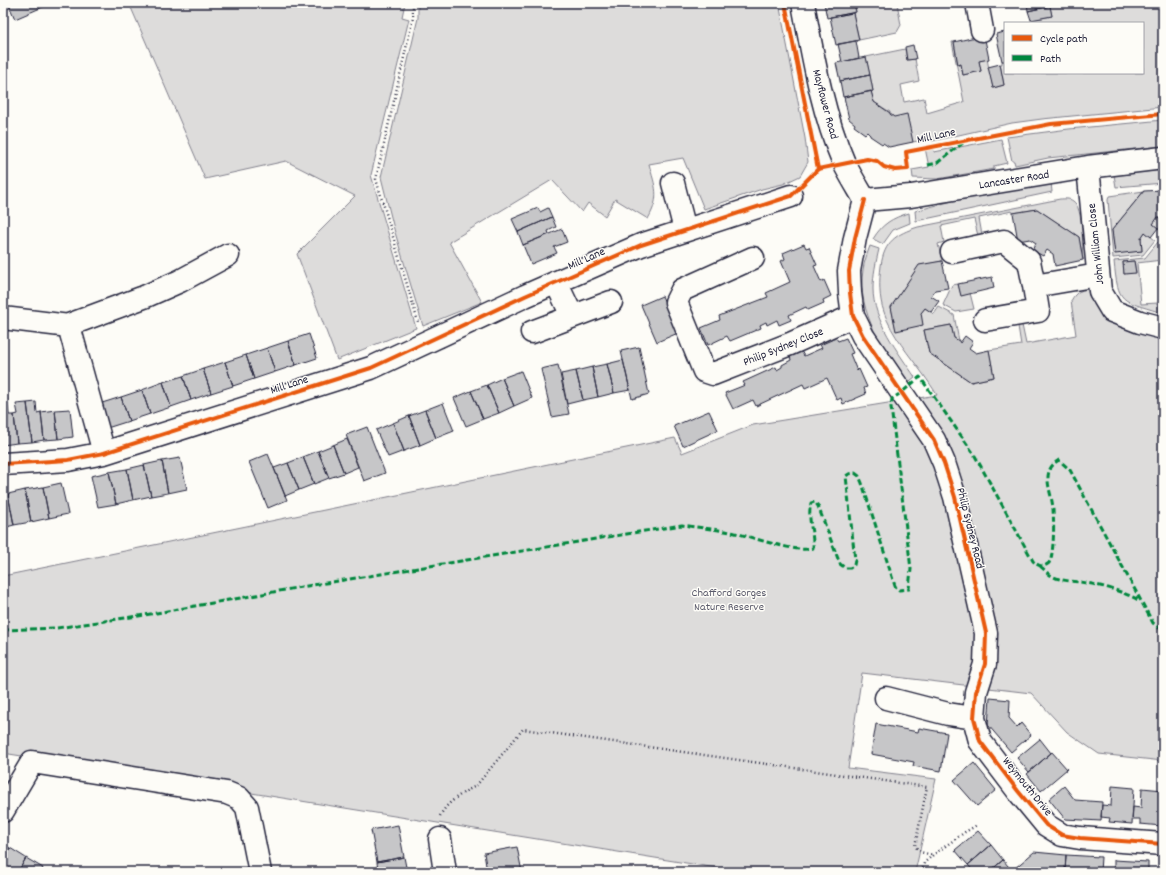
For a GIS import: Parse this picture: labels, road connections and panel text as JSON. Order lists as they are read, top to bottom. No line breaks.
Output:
{"streets":{"street":["Mayflower Road","Mill Lane","Lancaster Road","John William Close","Philip Sydney Close","Philip Sydney Road","Weymouth Drive"]},"crossings":[["Mayflower Road","Lancaster Road"],["Mayflower Road","Philip Sydney Road"],["Lancaster Road","John William Close"],["Lancaster Road","Philip Sydney Road"],["Philip Sydney Close","Philip Sydney Road"],["Philip Sydney Road","Weymouth Drive"]],"parks":["Chafford Gorges Nature Reserve"],"legend":["Cycle path","Path"]}
